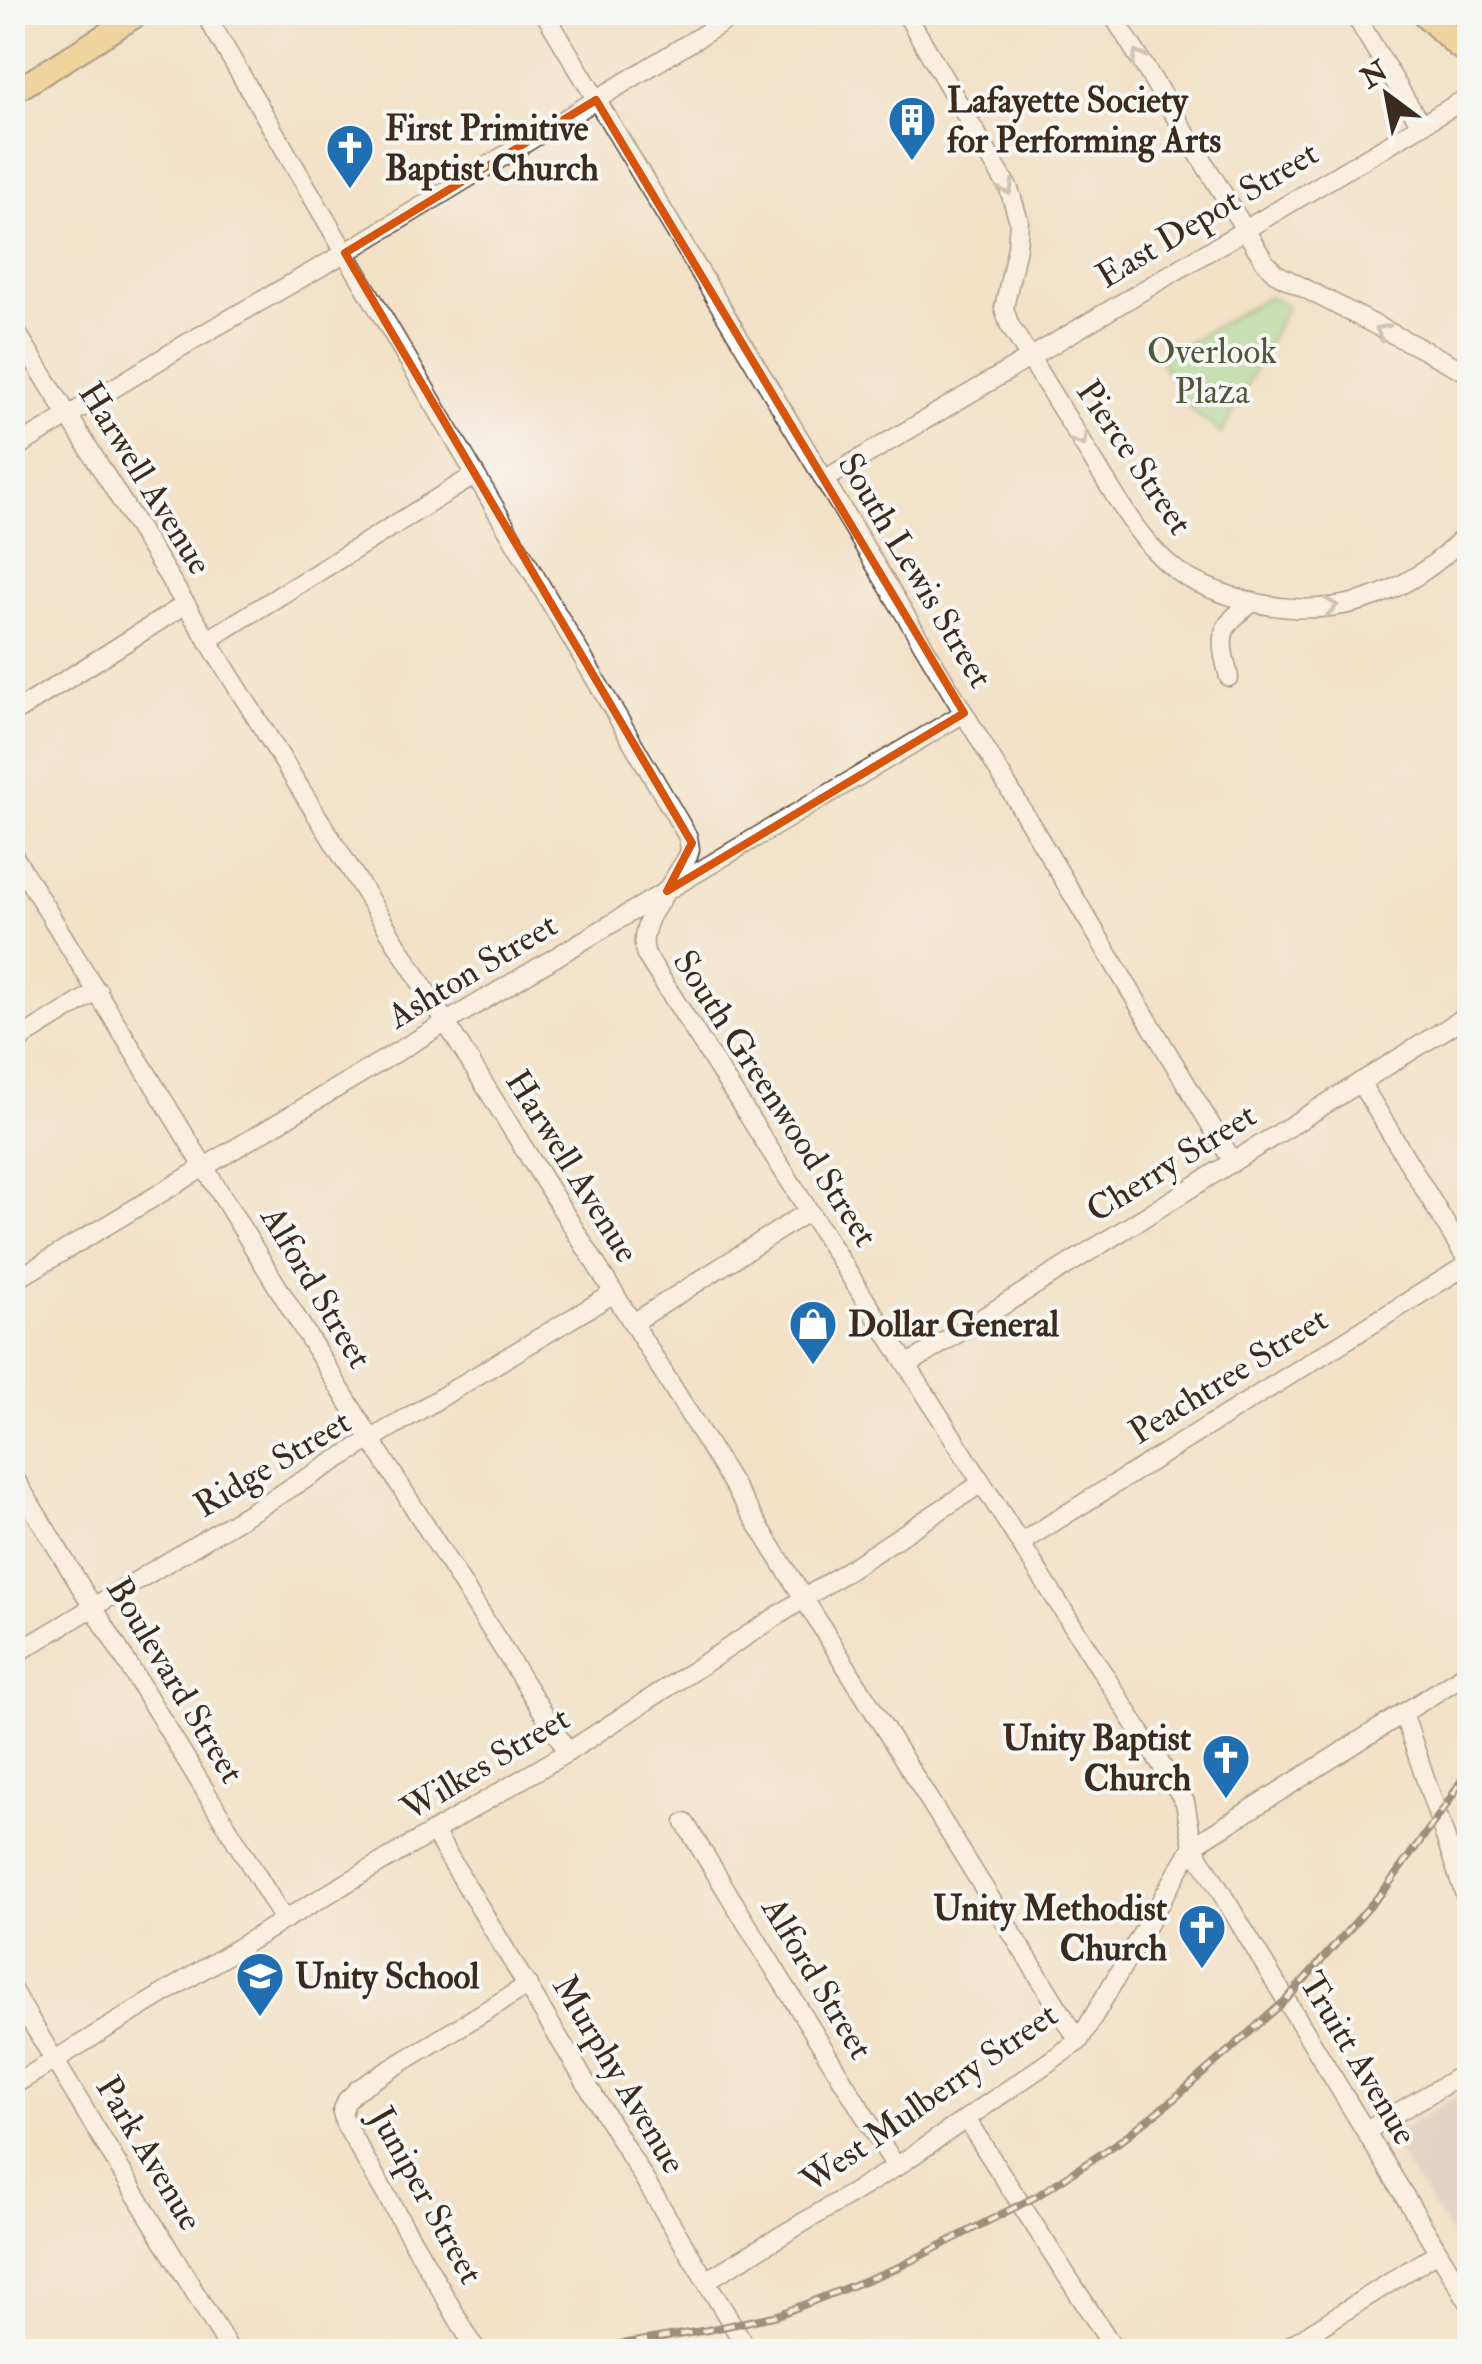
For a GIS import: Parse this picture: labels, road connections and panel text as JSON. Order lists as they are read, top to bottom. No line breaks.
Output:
{"streets":{"street":["East Depot Street","Pierce Street","Harwell Avenue","South Lewis Street","Ashton Street","South Greenwood Street","Cherry Street","Alford Street","Peachtree Street","Ridge Street","Boulevard Street","Wilkes Street","Truitt Avenue","Murphy Avenue","West Mulberry Street","Park Avenue","Juniper Street"]},"crossings":[["East Depot Street","Pierce Street"],["East Depot Street","South Lewis Street"],["Harwell Avenue","Ashton Street"],["Harwell Avenue","Ridge Street"],["Harwell Avenue","Wilkes Street"],["Harwell Avenue","West Mulberry Street"],["South Lewis Street","Ashton Street"],["South Lewis Street","Cherry Street"],["Ashton Street","South Greenwood Street"],["Ashton Street","Alford Street"],["South Greenwood Street","Cherry Street"],["South Greenwood Street","Peachtree Street"],["South Greenwood Street","Wilkes Street"],["South Greenwood Street","Truitt Avenue"],["South Greenwood Street","West Mulberry Street"],["Alford Street","Ridge Street"],["Alford Street","Wilkes Street"],["Alford Street","West Mulberry Street"],["Ridge Street","Boulevard Street"],["Boulevard Street","Wilkes Street"],["Wilkes Street","Murphy Avenue"],["Wilkes Street","Park Avenue"],["Truitt Avenue","West Mulberry Street"],["Murphy Avenue","West Mulberry Street"],["Murphy Avenue","Juniper Street"]],"parks":["Overlook Plaza"],"places":{"building":["Lafayette Society for Performing Arts"],"church":["First Primitive Baptist Church","Unity Baptist Church","Unity Methodist Church"],"shop":["Dollar General"],"school or university":["Unity School"]},"north":"top left"}
